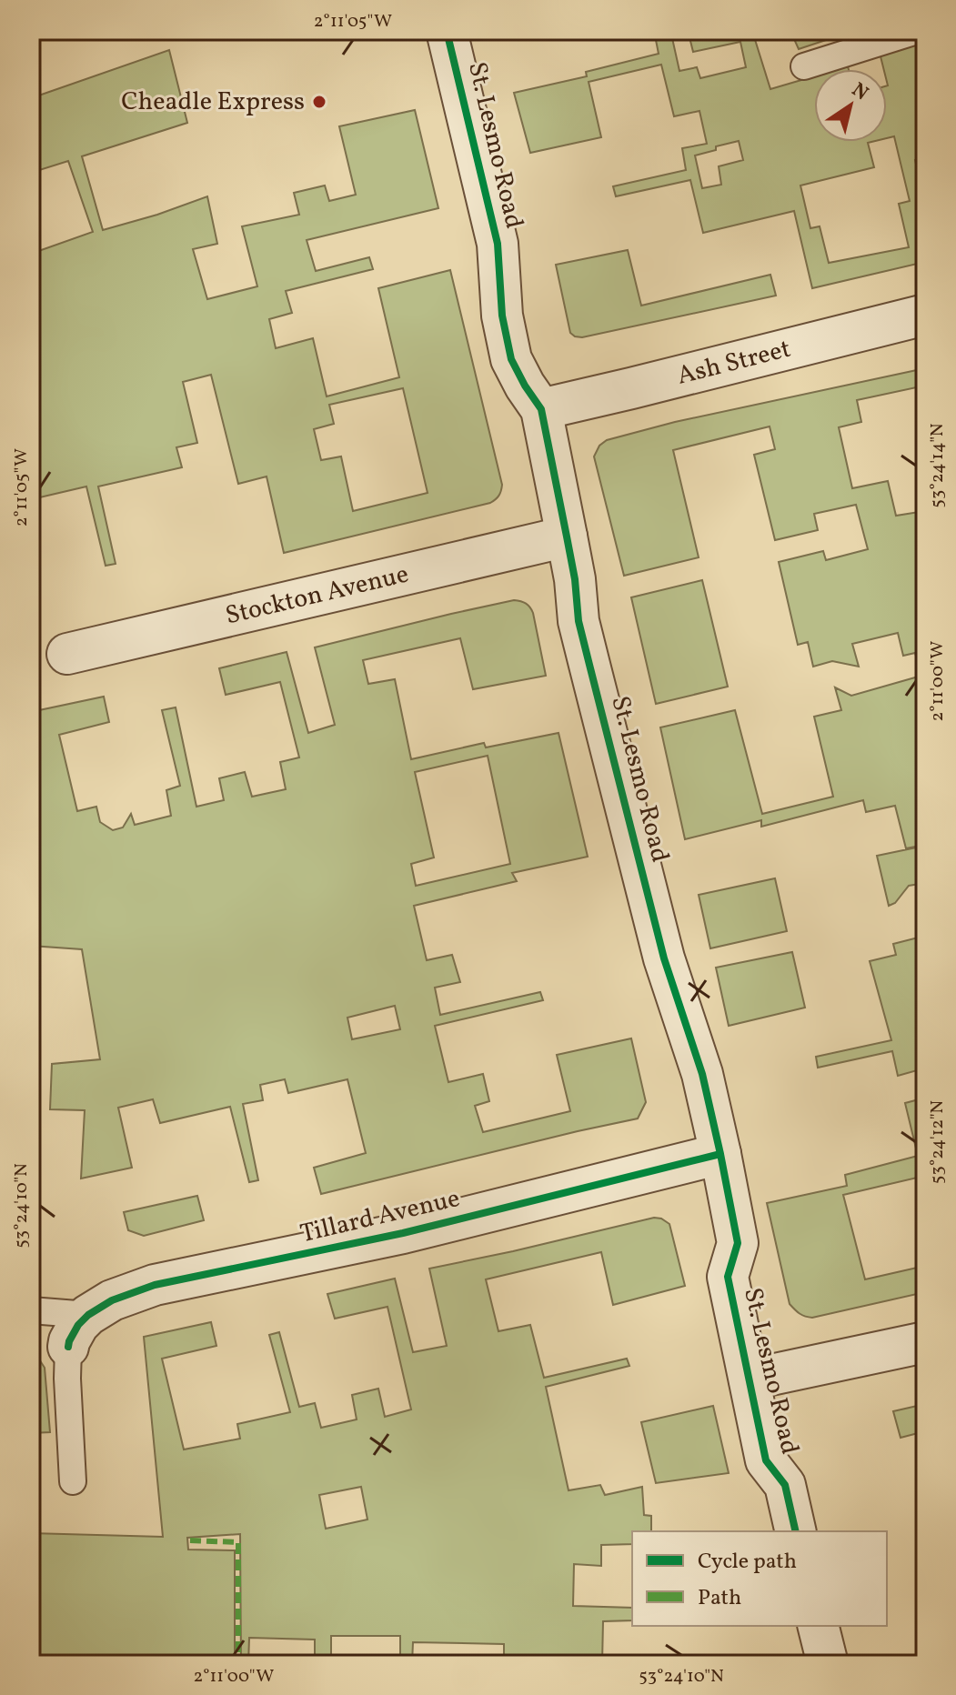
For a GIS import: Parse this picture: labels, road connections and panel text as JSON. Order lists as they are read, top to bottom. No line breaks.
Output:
{"streets":{"street":["St. Lesmo Road","Ash Street","Stockton Avenue","Tillard Avenue"]},"crossings":[["St. Lesmo Road","Ash Street"],["St. Lesmo Road","Stockton Avenue"],["St. Lesmo Road","Tillard Avenue"]],"places":["Cheadle Express"],"legend":["Cycle path","Path"],"north":"top right","coordinates":["2°11'05\"W","53°24'14\"N","2°11'00\"W","53°24'12\"N","53°24'10\"N"]}
